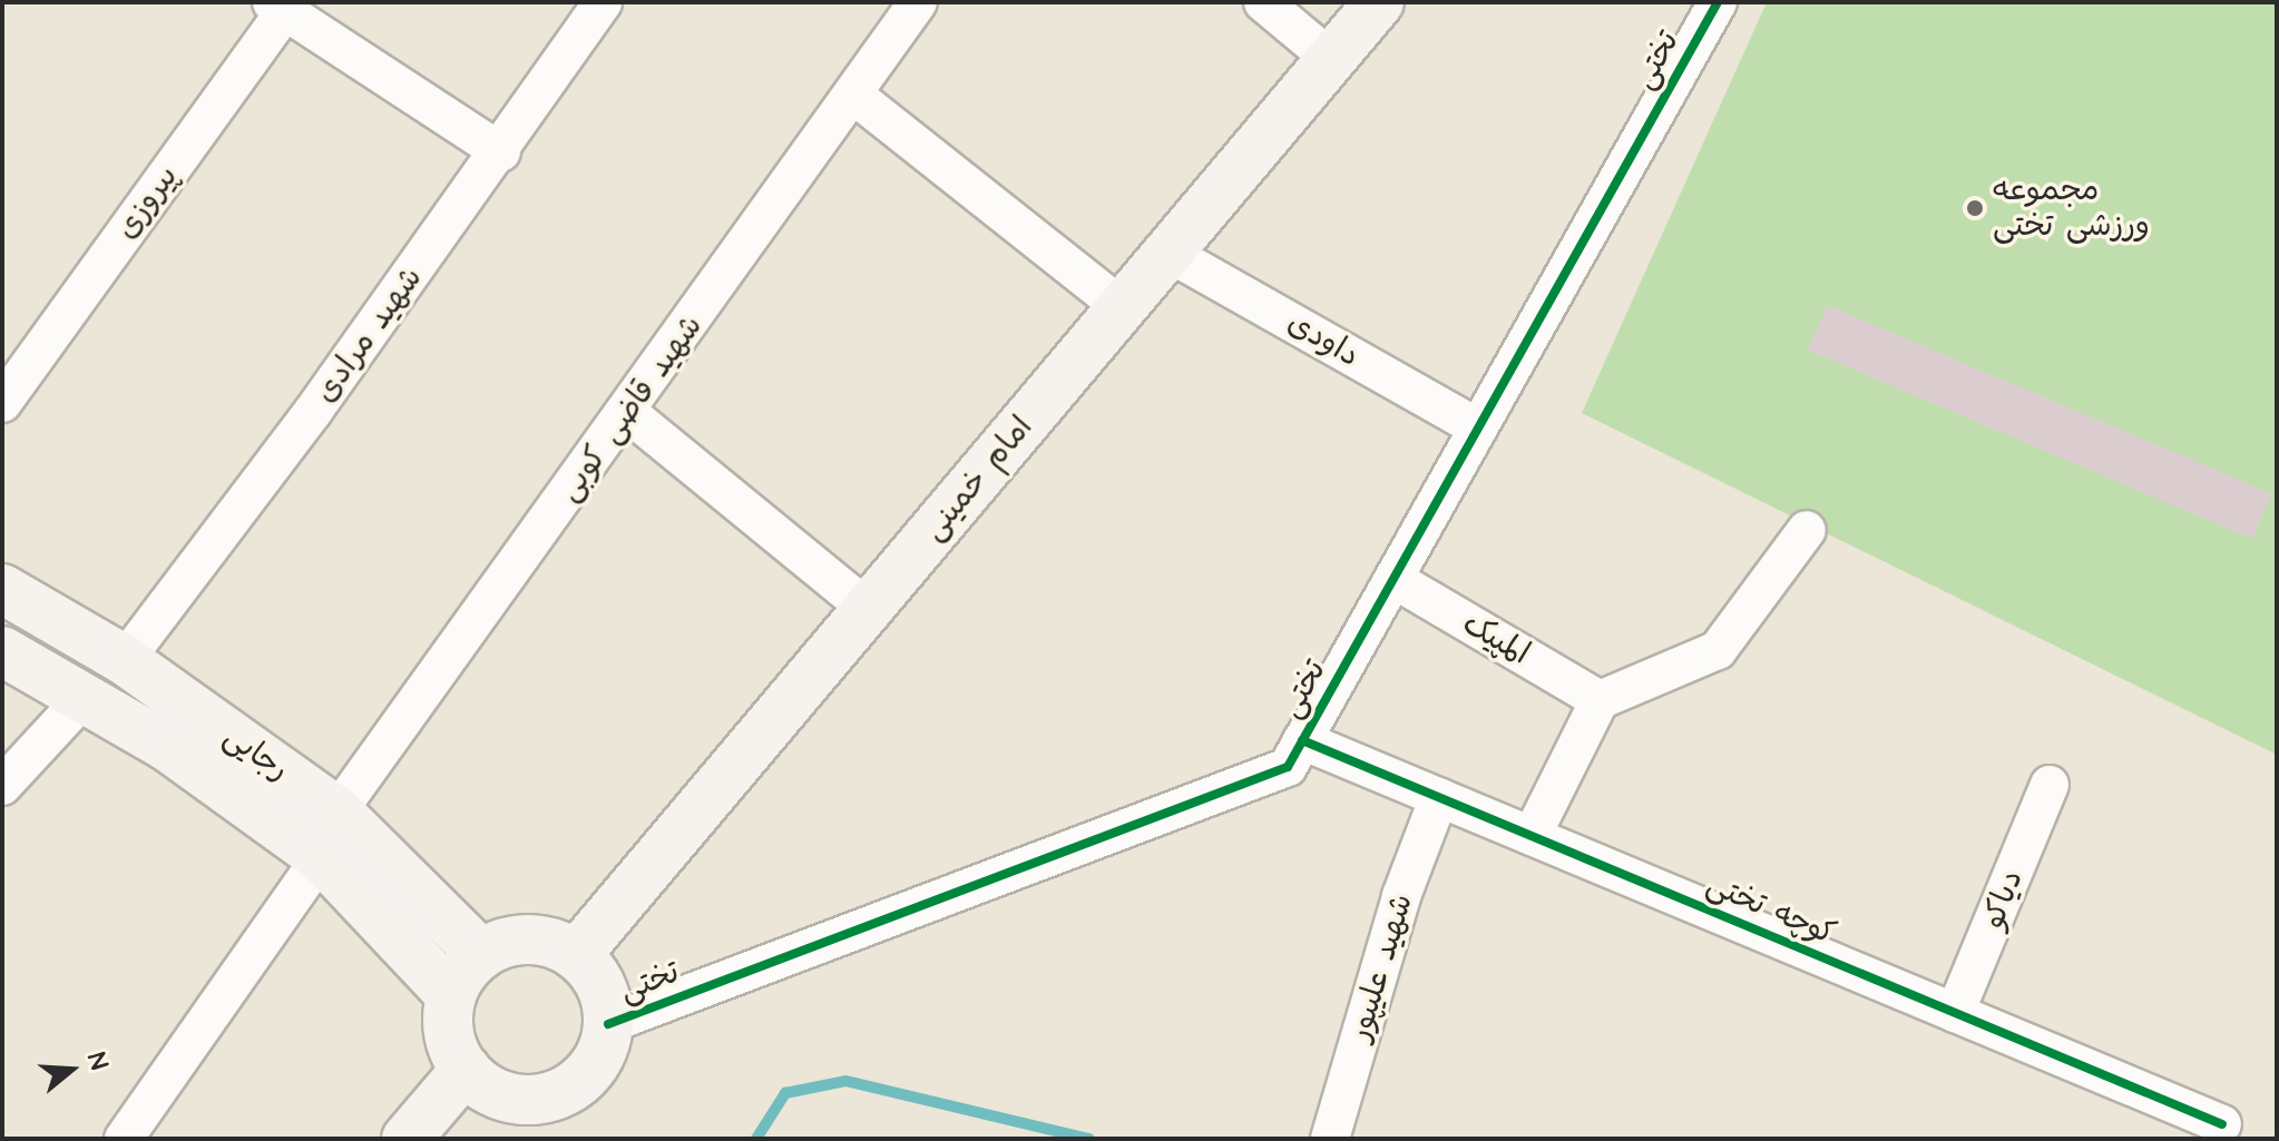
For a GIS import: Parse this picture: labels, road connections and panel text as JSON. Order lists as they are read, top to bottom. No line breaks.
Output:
{"streets":{"main road":["امام خمینی","رجایی"],"street":["تختی","پیروزی","شهید مرادی","داودی","شهید قاضی کوبی","المپیک","دیاکو","کوچه تختی","شهید علیپور"]},"crossings":[["تختی","داودی"],["تختی","امام خمینی"],["تختی","المپیک"],["تختی","رجایی"],["تختی","کوچه تختی"],["شهید مرادی","رجایی"],["داودی","امام خمینی"],["شهید قاضی کوبی","رجایی"],["امام خمینی","رجایی"],["دیاکو","کوچه تختی"],["کوچه تختی","شهید علیپور"]],"places":["مجموعه ورزشی تختی"],"north":"right"}
